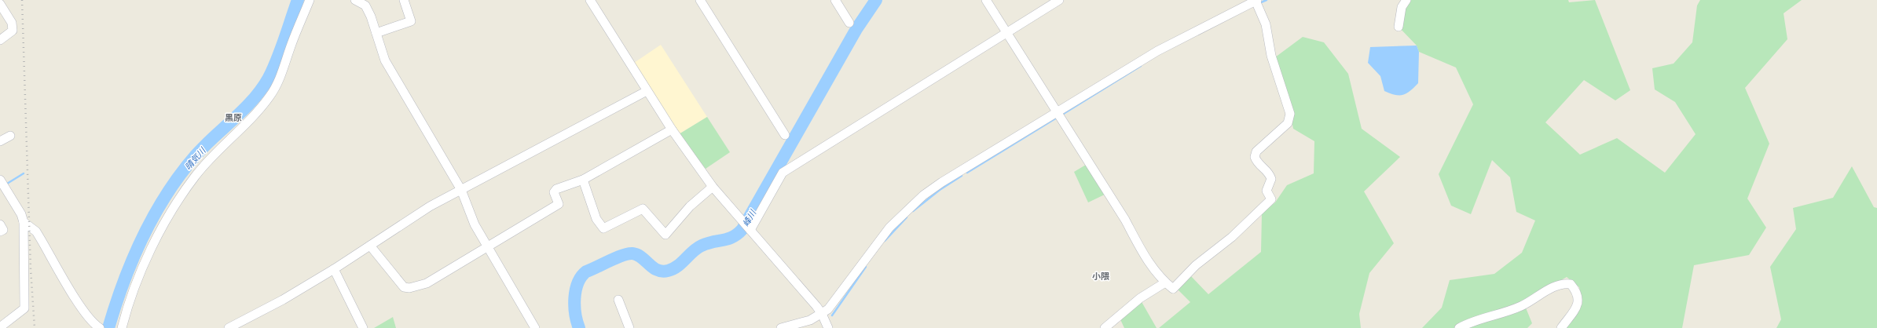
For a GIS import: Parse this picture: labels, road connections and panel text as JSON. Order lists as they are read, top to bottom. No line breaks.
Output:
{"districts":["黒原","小隈"],"water":["晴気川","峰川"]}
